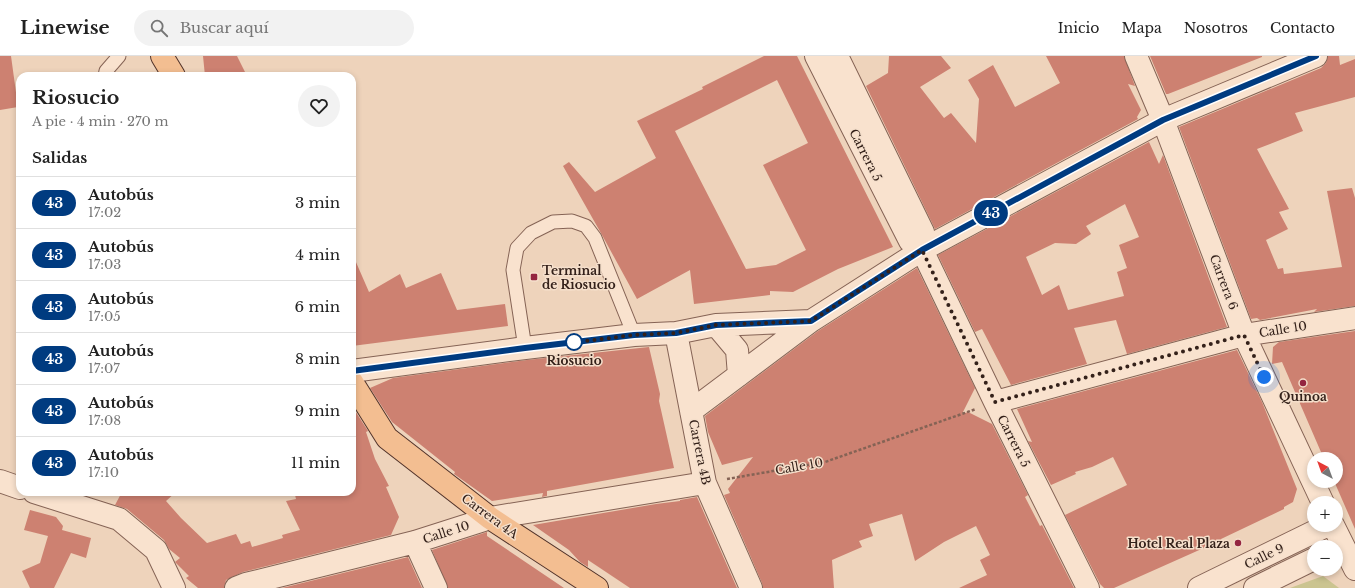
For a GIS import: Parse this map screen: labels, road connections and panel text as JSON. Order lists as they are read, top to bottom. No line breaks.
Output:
{"streets":{"main road":["Carrera 4A"],"street":["Carrera 5","Carrera 6","Calle 10","Carrera 4B","Calle 9"]},"crossings":[["Carrera 5","Calle 10"],["Carrera 6","Calle 10"],["Calle 10","Carrera 4B"],["Calle 10","Carrera 4A"]],"places":{"transit":["Terminal de Riosucio"],"other":["Riosucio","Quinoa","Hotel Real Plaza"]},"lines":["bus line 43"],"north":"top left","page":{"header":"Linewise","search":"Buscar aquí","nav":["Inicio","Mapa","Nosotros","Contacto"],"on_map":"43","heading":[["Riosucio","A pie · 4 min · 270 m"],"Salidas"],"list":[{"mark":"43","name":"Autobús","note":"17:02","value":"3 min"},{"mark":"43","name":"Autobús","note":"17:03","value":"4 min"},{"mark":"43","name":"Autobús","note":"17:05","value":"6 min"},{"mark":"43","name":"Autobús","note":"17:07","value":"8 min"},{"mark":"43","name":"Autobús","note":"17:08","value":"9 min"},{"mark":"43","name":"Autobús","note":"17:10","value":"11 min"}],"map_buttons":["+","−"]}}
